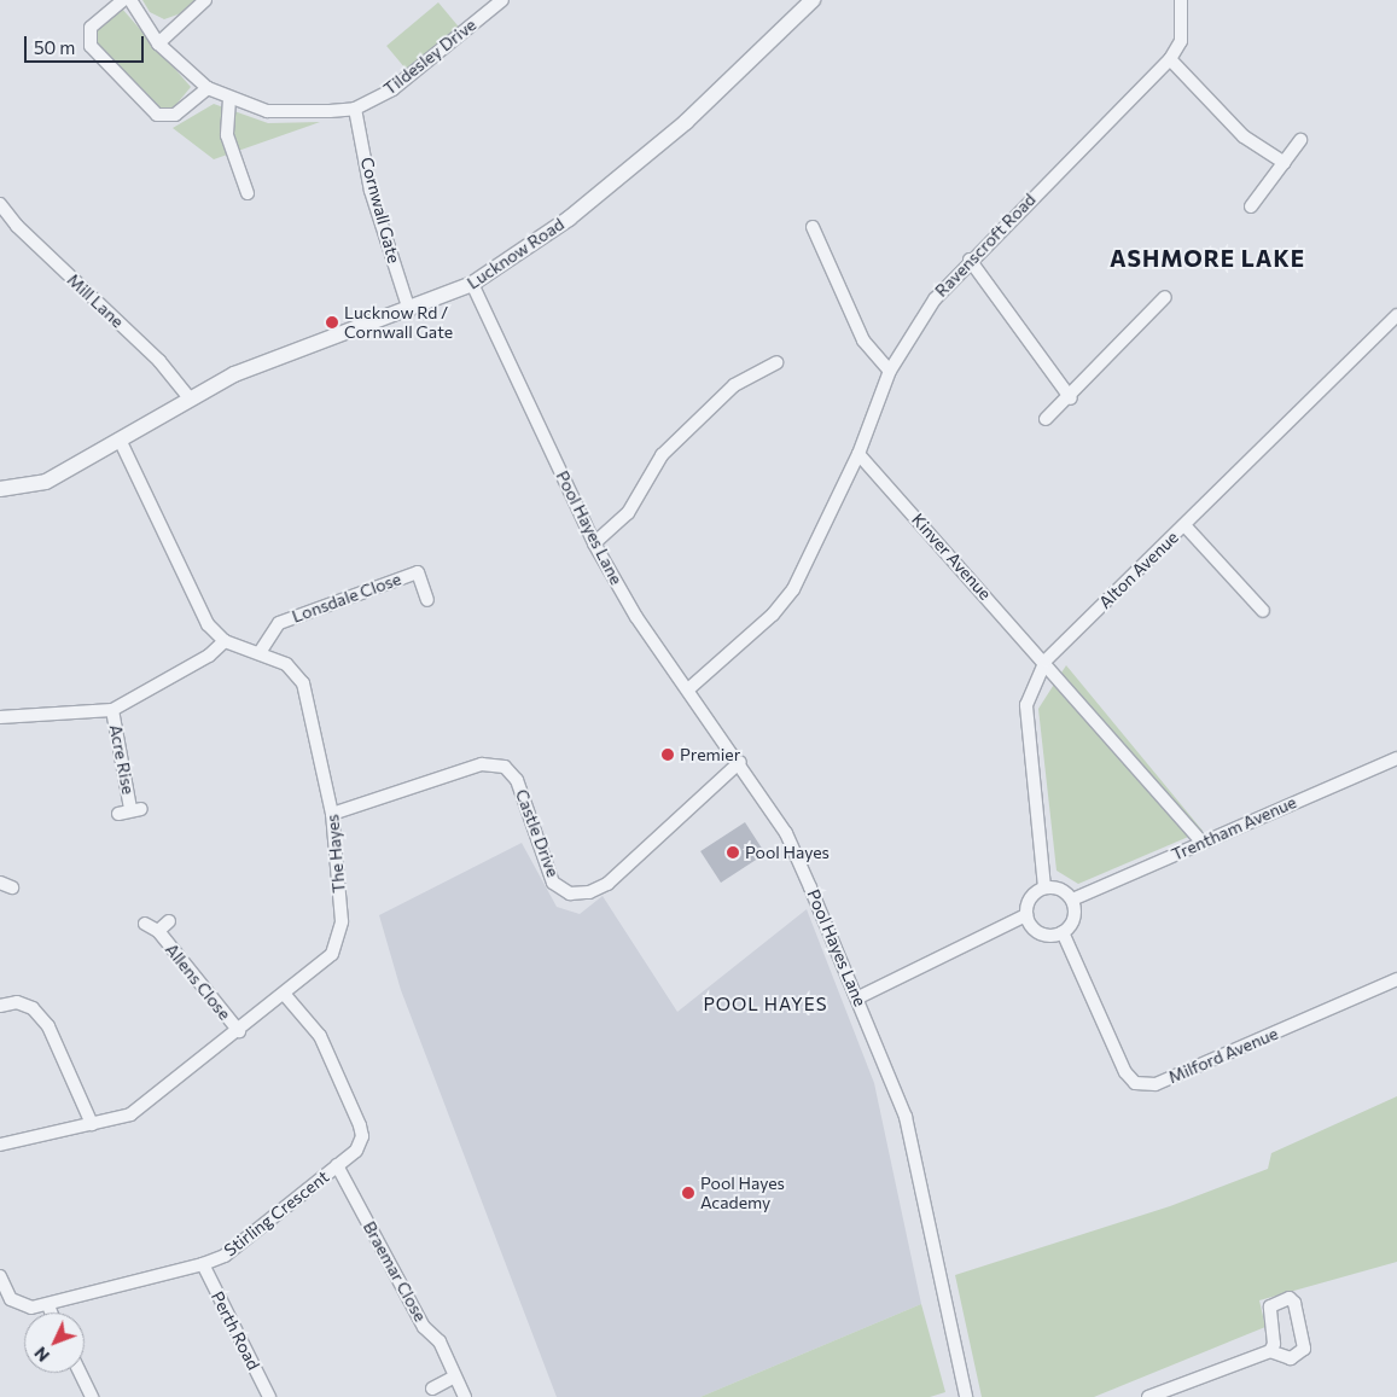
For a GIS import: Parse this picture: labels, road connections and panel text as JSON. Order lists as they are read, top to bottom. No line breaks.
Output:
{"streets":{"street":["Tildesley Drive","Cornwall Gate","Ravenscroft Road","Lucknow Road","Mill Lane","Pool Hayes Lane","Kinver Avenue","Alton Avenue","Lonsdale Close","Acre Rise","Trentham Avenue","Castle Drive","The Hayes","Allens Close","Milford Avenue","Stirling Crescent","Braemar Close","Perth Road"]},"crossings":[["Tildesley Drive","Cornwall Gate"],["Cornwall Gate","Lucknow Road"],["Ravenscroft Road","Pool Hayes Lane"],["Ravenscroft Road","Kinver Avenue"],["Lucknow Road","Mill Lane"],["Lucknow Road","Pool Hayes Lane"],["Pool Hayes Lane","Castle Drive"],["Kinver Avenue","Alton Avenue"],["Kinver Avenue","Trentham Avenue"],["Alton Avenue","Trentham Avenue"],["Alton Avenue","Milford Avenue"],["Lonsdale Close","The Hayes"],["Trentham Avenue","Milford Avenue"],["Castle Drive","The Hayes"],["The Hayes","Allens Close"],["The Hayes","Stirling Crescent"],["Stirling Crescent","Braemar Close"],["Stirling Crescent","Perth Road"]],"districts":["ASHMORE LAKE","POOL HAYES"],"places":["Lucknow Rd / Cornwall Gate","Premier","Pool Hayes","Pool Hayes Academy"],"scale_bar":"50 m","north":"bottom left"}
